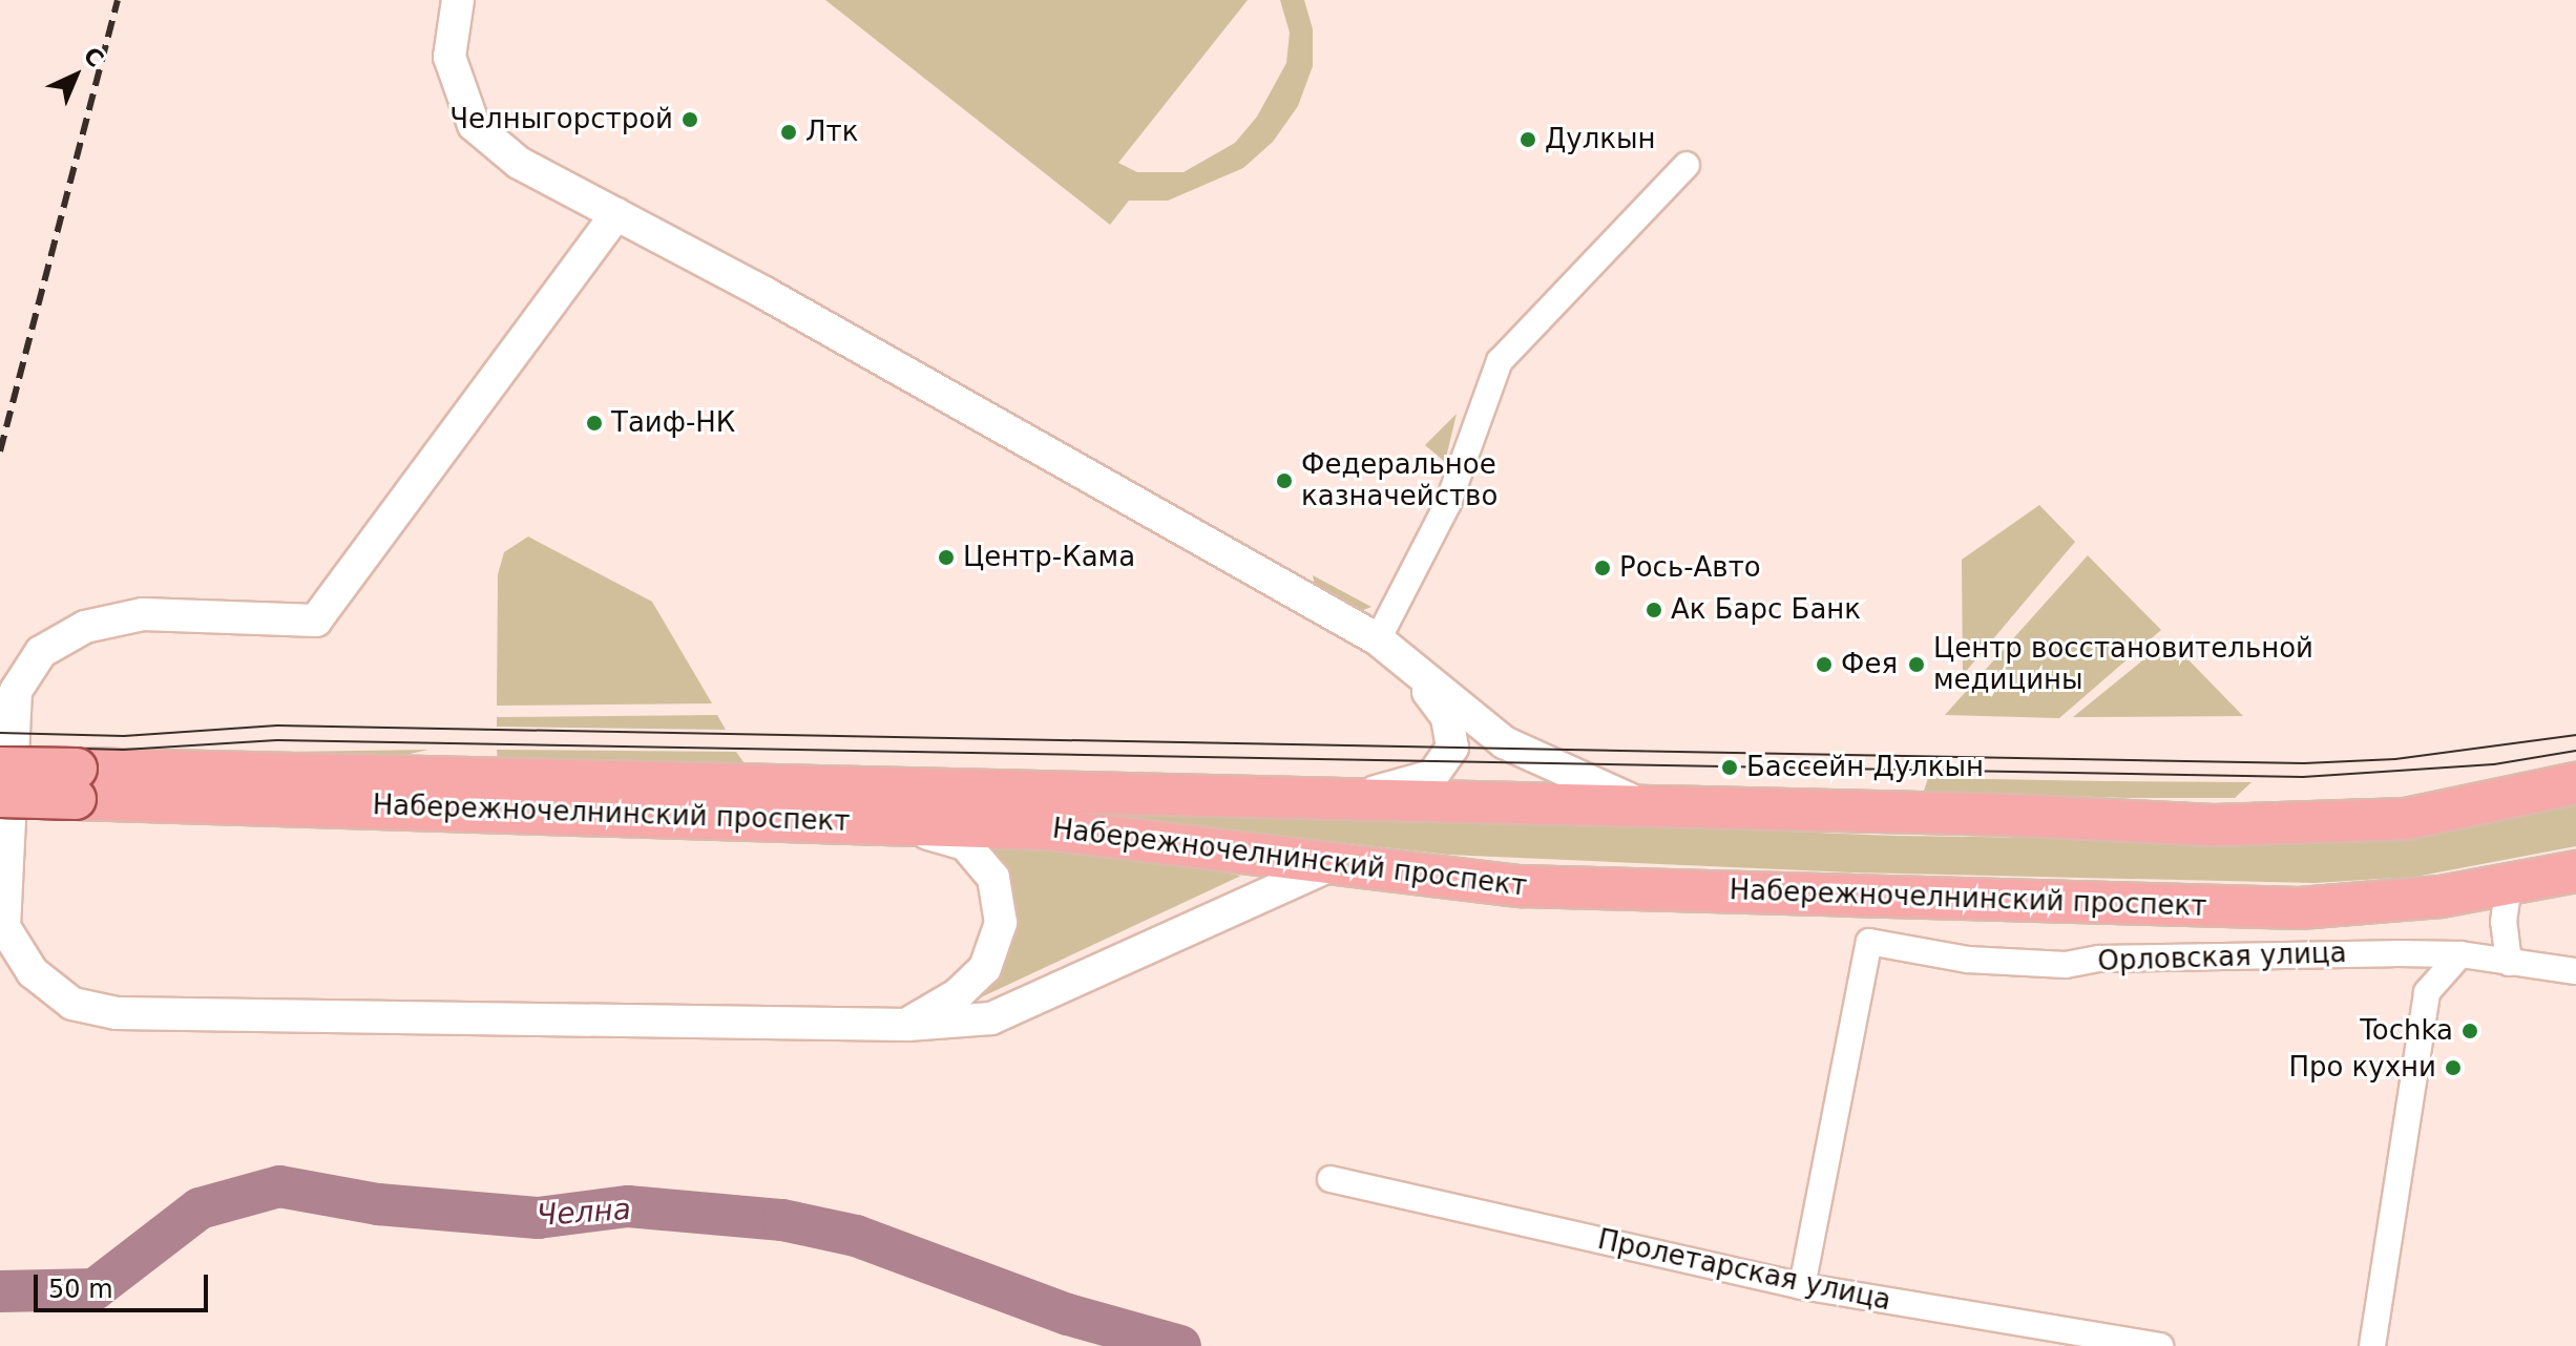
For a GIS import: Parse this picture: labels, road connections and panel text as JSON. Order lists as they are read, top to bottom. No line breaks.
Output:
{"streets":{"main road":["Набережночелнинский проспект"],"street":["Орловская улица","Пролетарская улица"]},"crossings":[["Орловская улица","Пролетарская улица"]],"water":["Челна"],"places":["Челныгорстрой","Лтк","Дулкын","Таиф-НК","Федеральное казначейство","Центр-Кама","Рось-Авто","Ак Барс Банк","Фея","Центр восстановительной медицины","Бассейн Дулкын","Tochka","Про кухни"],"scale_bar":"50 m","north":"top right"}
